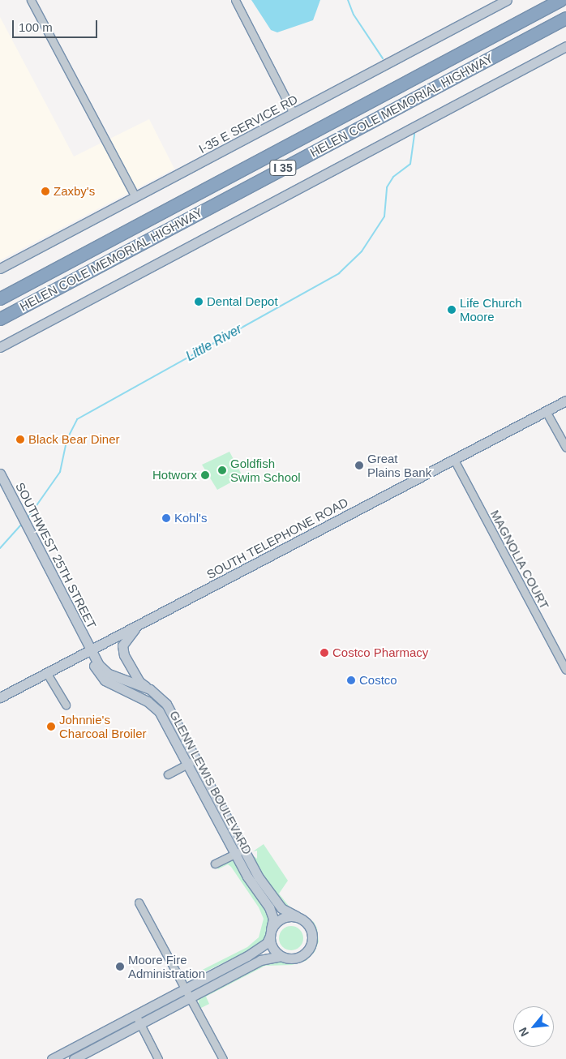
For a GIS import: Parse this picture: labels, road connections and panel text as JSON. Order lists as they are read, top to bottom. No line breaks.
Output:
{"streets":{"highway":["HELEN COLE MEMORIAL HIGHWAY","I 35"],"street":["I-35 E SERVICE RD","SOUTH TELEPHONE ROAD","SOUTHWEST 25TH STREET","MAGNOLIA COURT","GLENN LEWIS BOULEVARD"]},"crossings":[["SOUTH TELEPHONE ROAD","SOUTHWEST 25TH STREET"],["SOUTH TELEPHONE ROAD","MAGNOLIA COURT"],["SOUTH TELEPHONE ROAD","GLENN LEWIS BOULEVARD"],["SOUTHWEST 25TH STREET","GLENN LEWIS BOULEVARD"]],"water":["Little River"],"places":["Zaxby's","Dental Depot","Life Church Moore","Black Bear Diner","Great Plains Bank","Goldfish Swim School","Hotworx","Kohl's","Costco Pharmacy","Costco","Johnnie's Charcoal Broiler","Moore Fire Administration"],"scale_bar":"100 m","north":"bottom left"}
